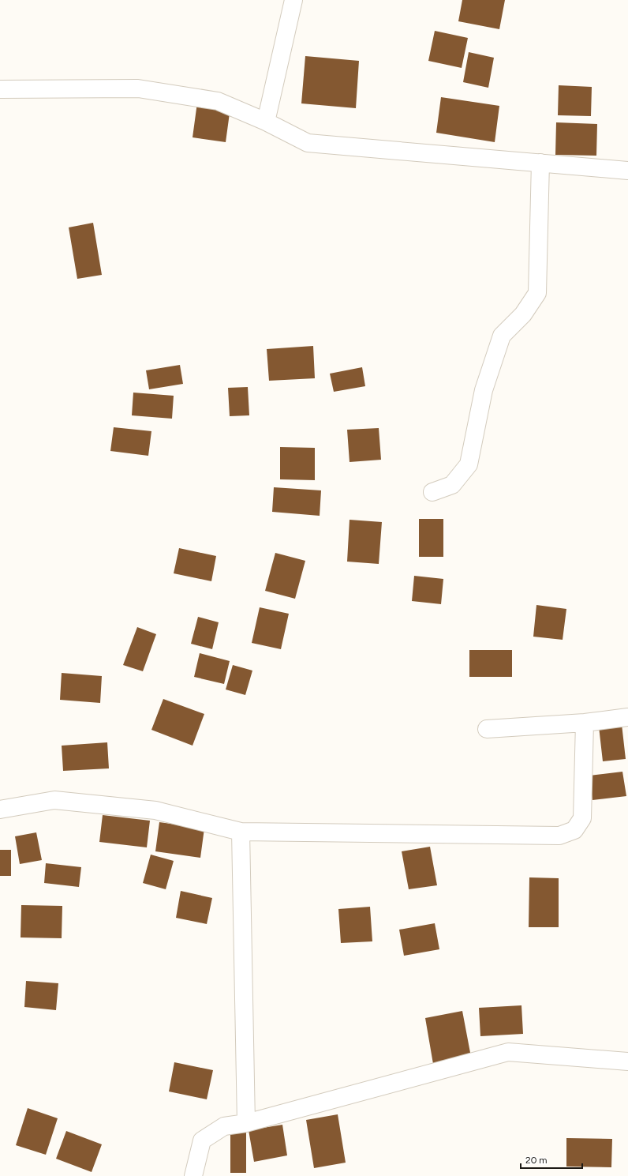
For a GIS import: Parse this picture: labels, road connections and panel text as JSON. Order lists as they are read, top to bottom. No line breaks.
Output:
{"scale_bar":"20 m"}
